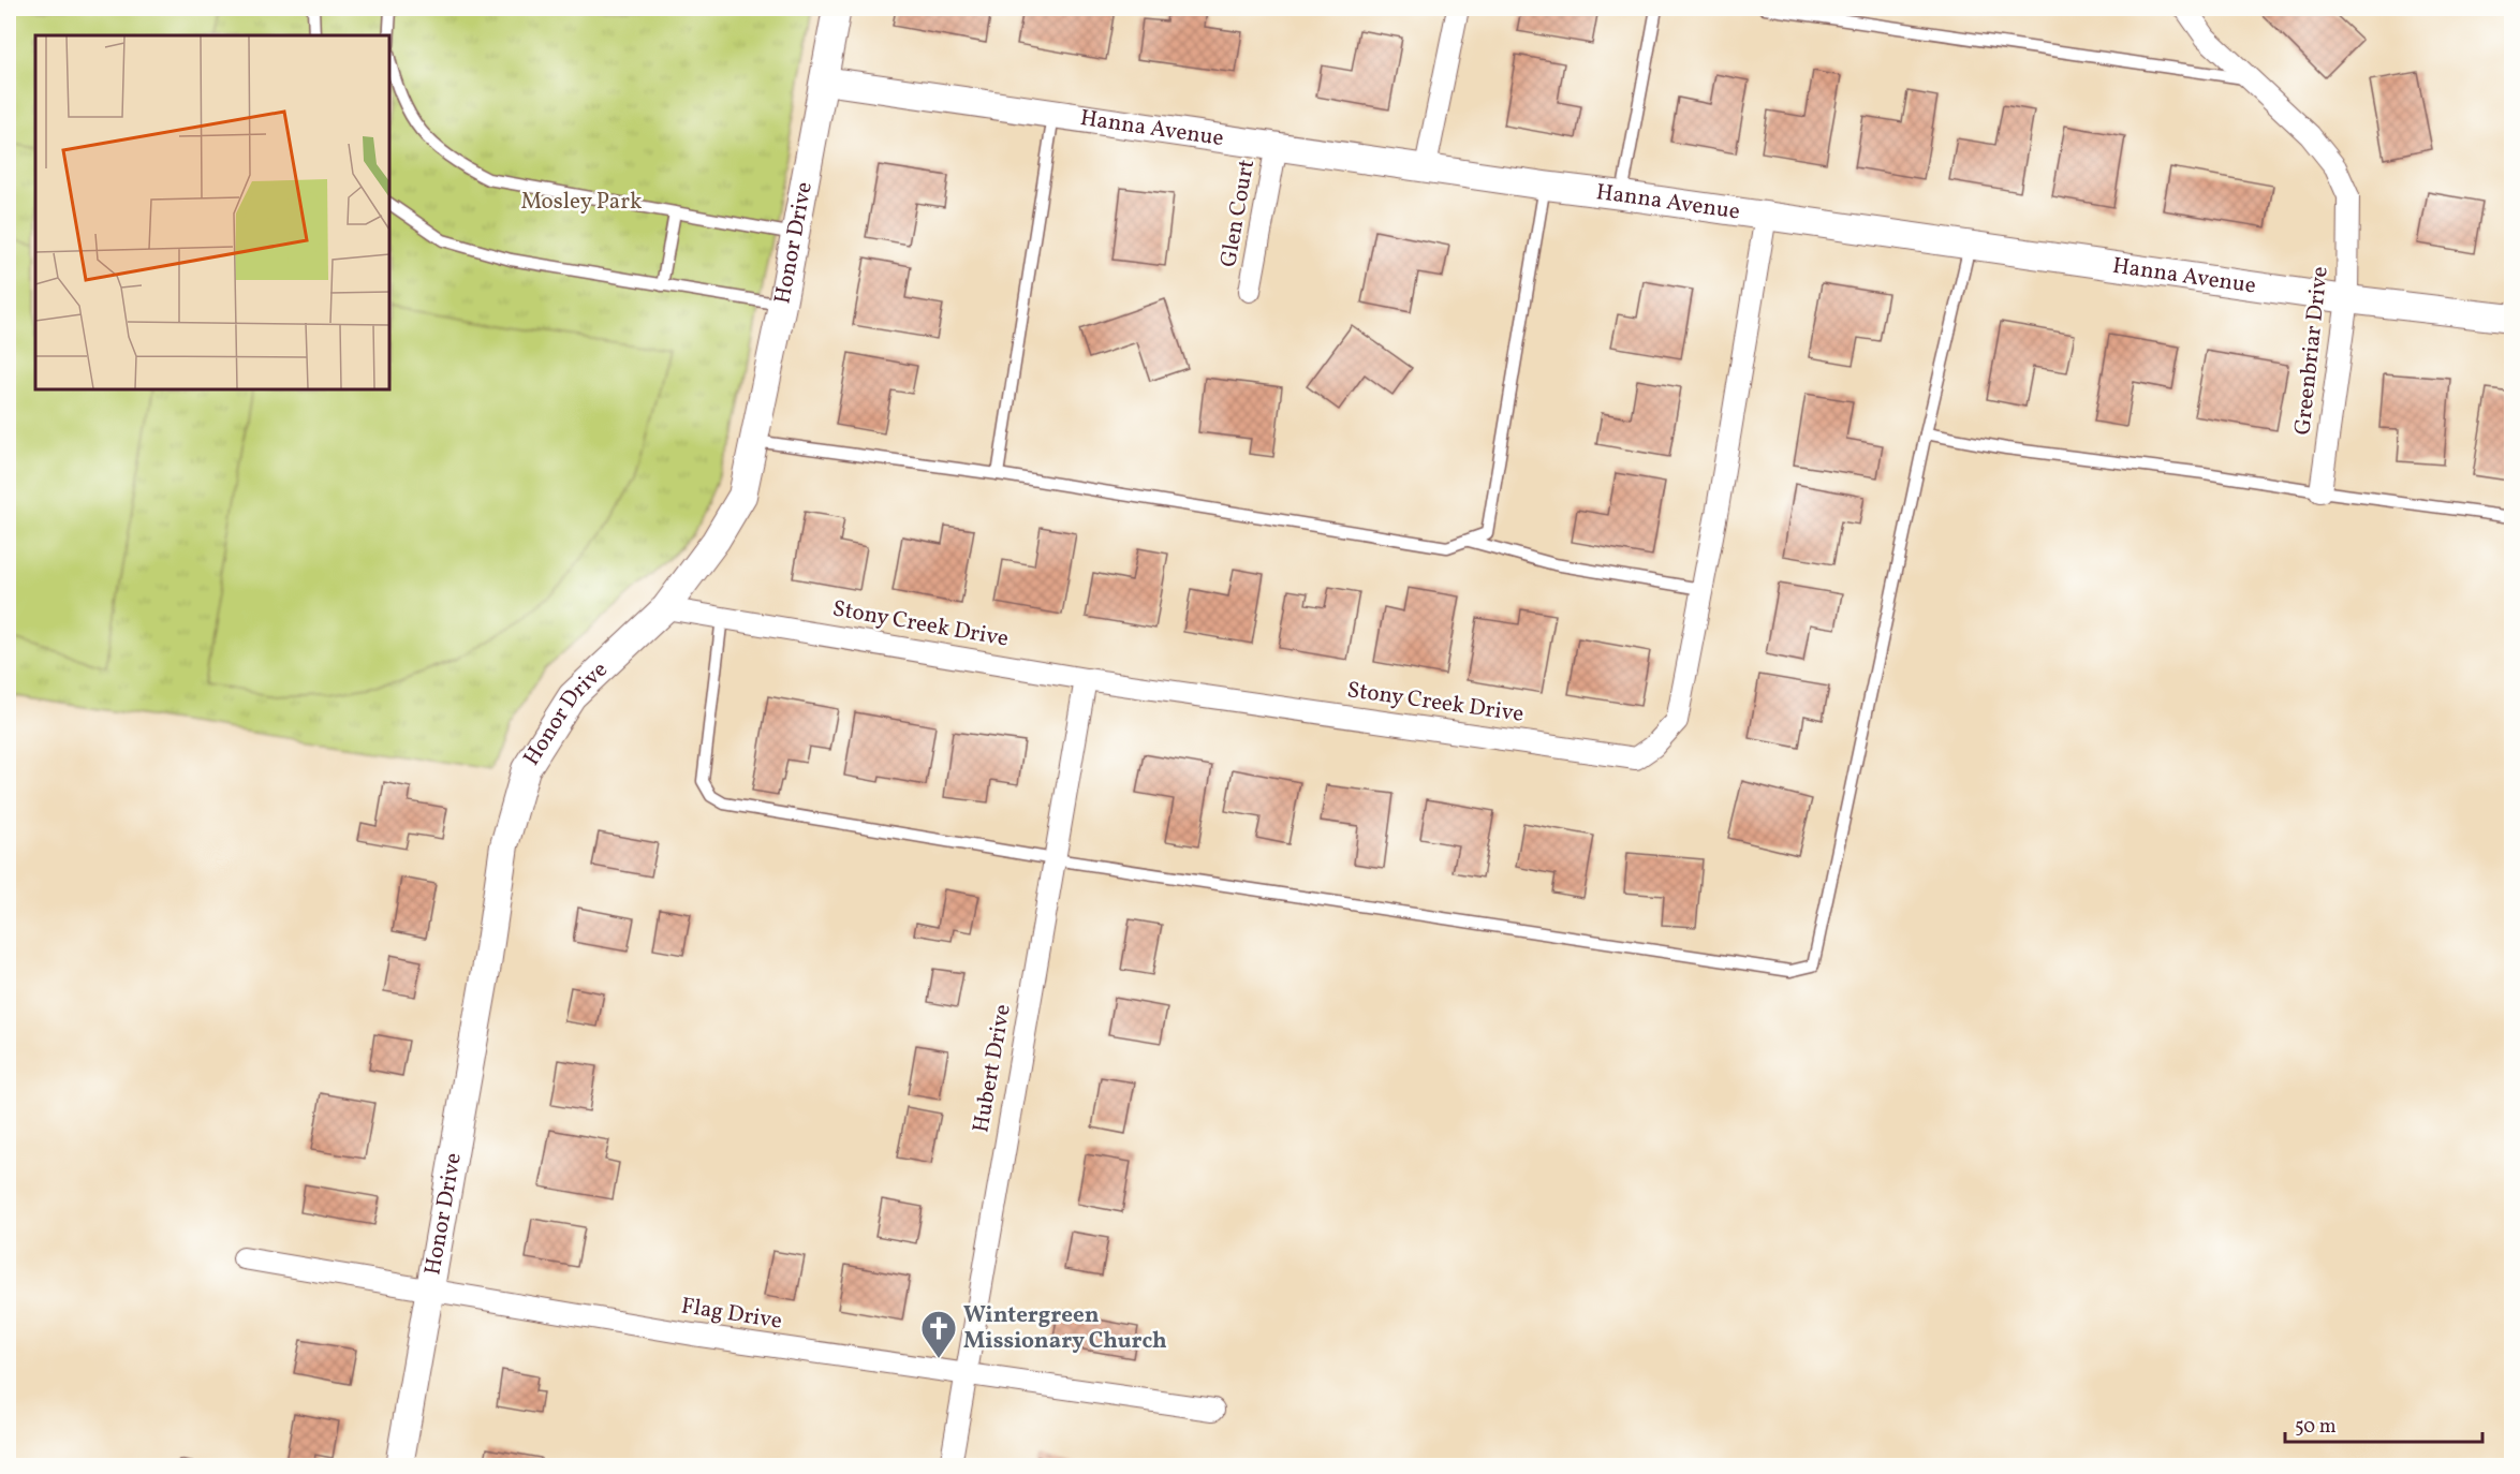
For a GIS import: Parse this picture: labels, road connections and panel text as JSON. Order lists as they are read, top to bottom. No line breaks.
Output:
{"streets":{"street":["Hanna Avenue","Glen Court","Honor Drive","Greenbriar Drive","Stony Creek Drive","Hubert Drive","Flag Drive"]},"crossings":[["Hanna Avenue","Glen Court"],["Hanna Avenue","Honor Drive"],["Hanna Avenue","Greenbriar Drive"],["Hanna Avenue","Stony Creek Drive"],["Honor Drive","Stony Creek Drive"],["Honor Drive","Flag Drive"],["Stony Creek Drive","Hubert Drive"],["Hubert Drive","Flag Drive"]],"parks":["Mosley Park"],"places":{"church":["Wintergreen Missionary Church"]},"scale_bar":"50 m"}
